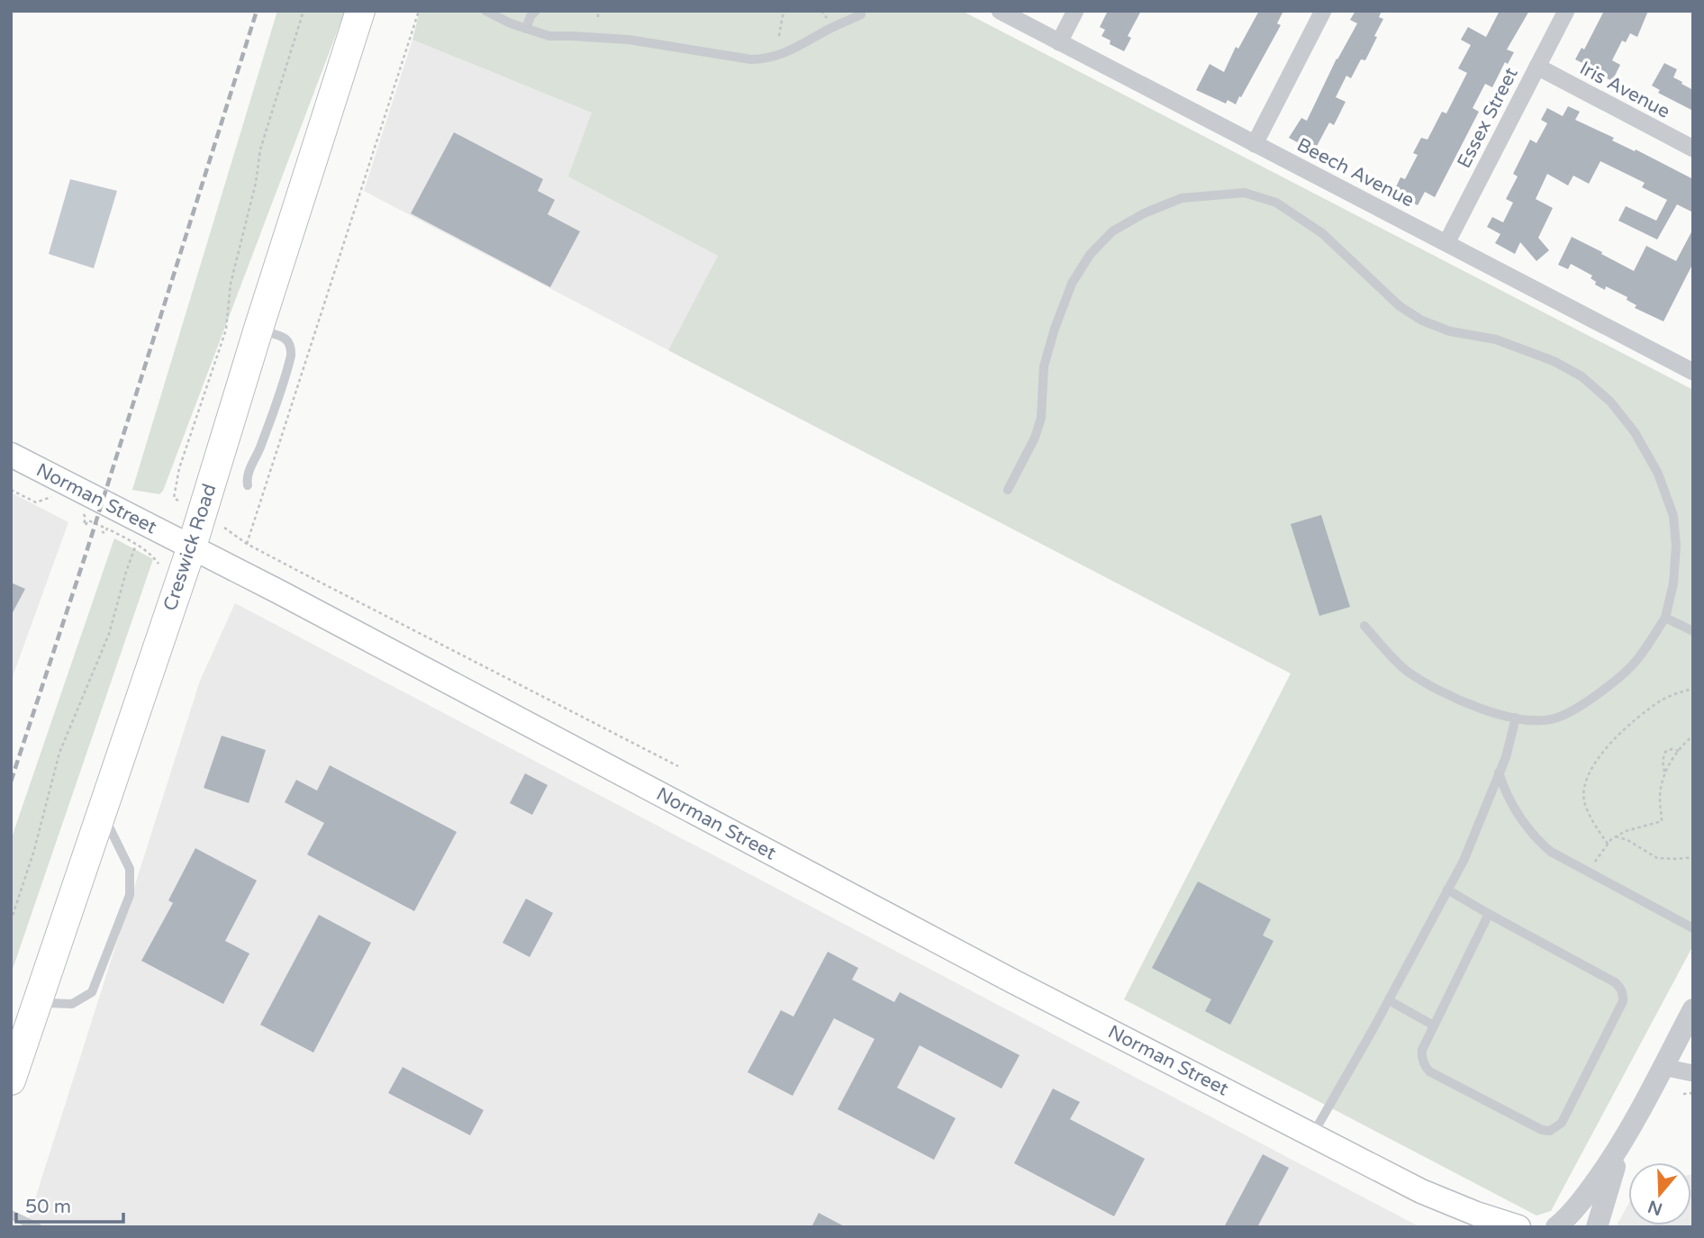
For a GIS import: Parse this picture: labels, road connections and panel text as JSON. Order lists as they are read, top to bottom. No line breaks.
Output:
{"streets":{"highway":["Creswick Road"],"main road":["Norman Street"],"street":["Iris Avenue","Essex Street","Beech Avenue"]},"crossings":[["Iris Avenue","Essex Street"],["Essex Street","Beech Avenue"],["Norman Street","Creswick Road"]],"scale_bar":"50 m","north":"bottom"}
